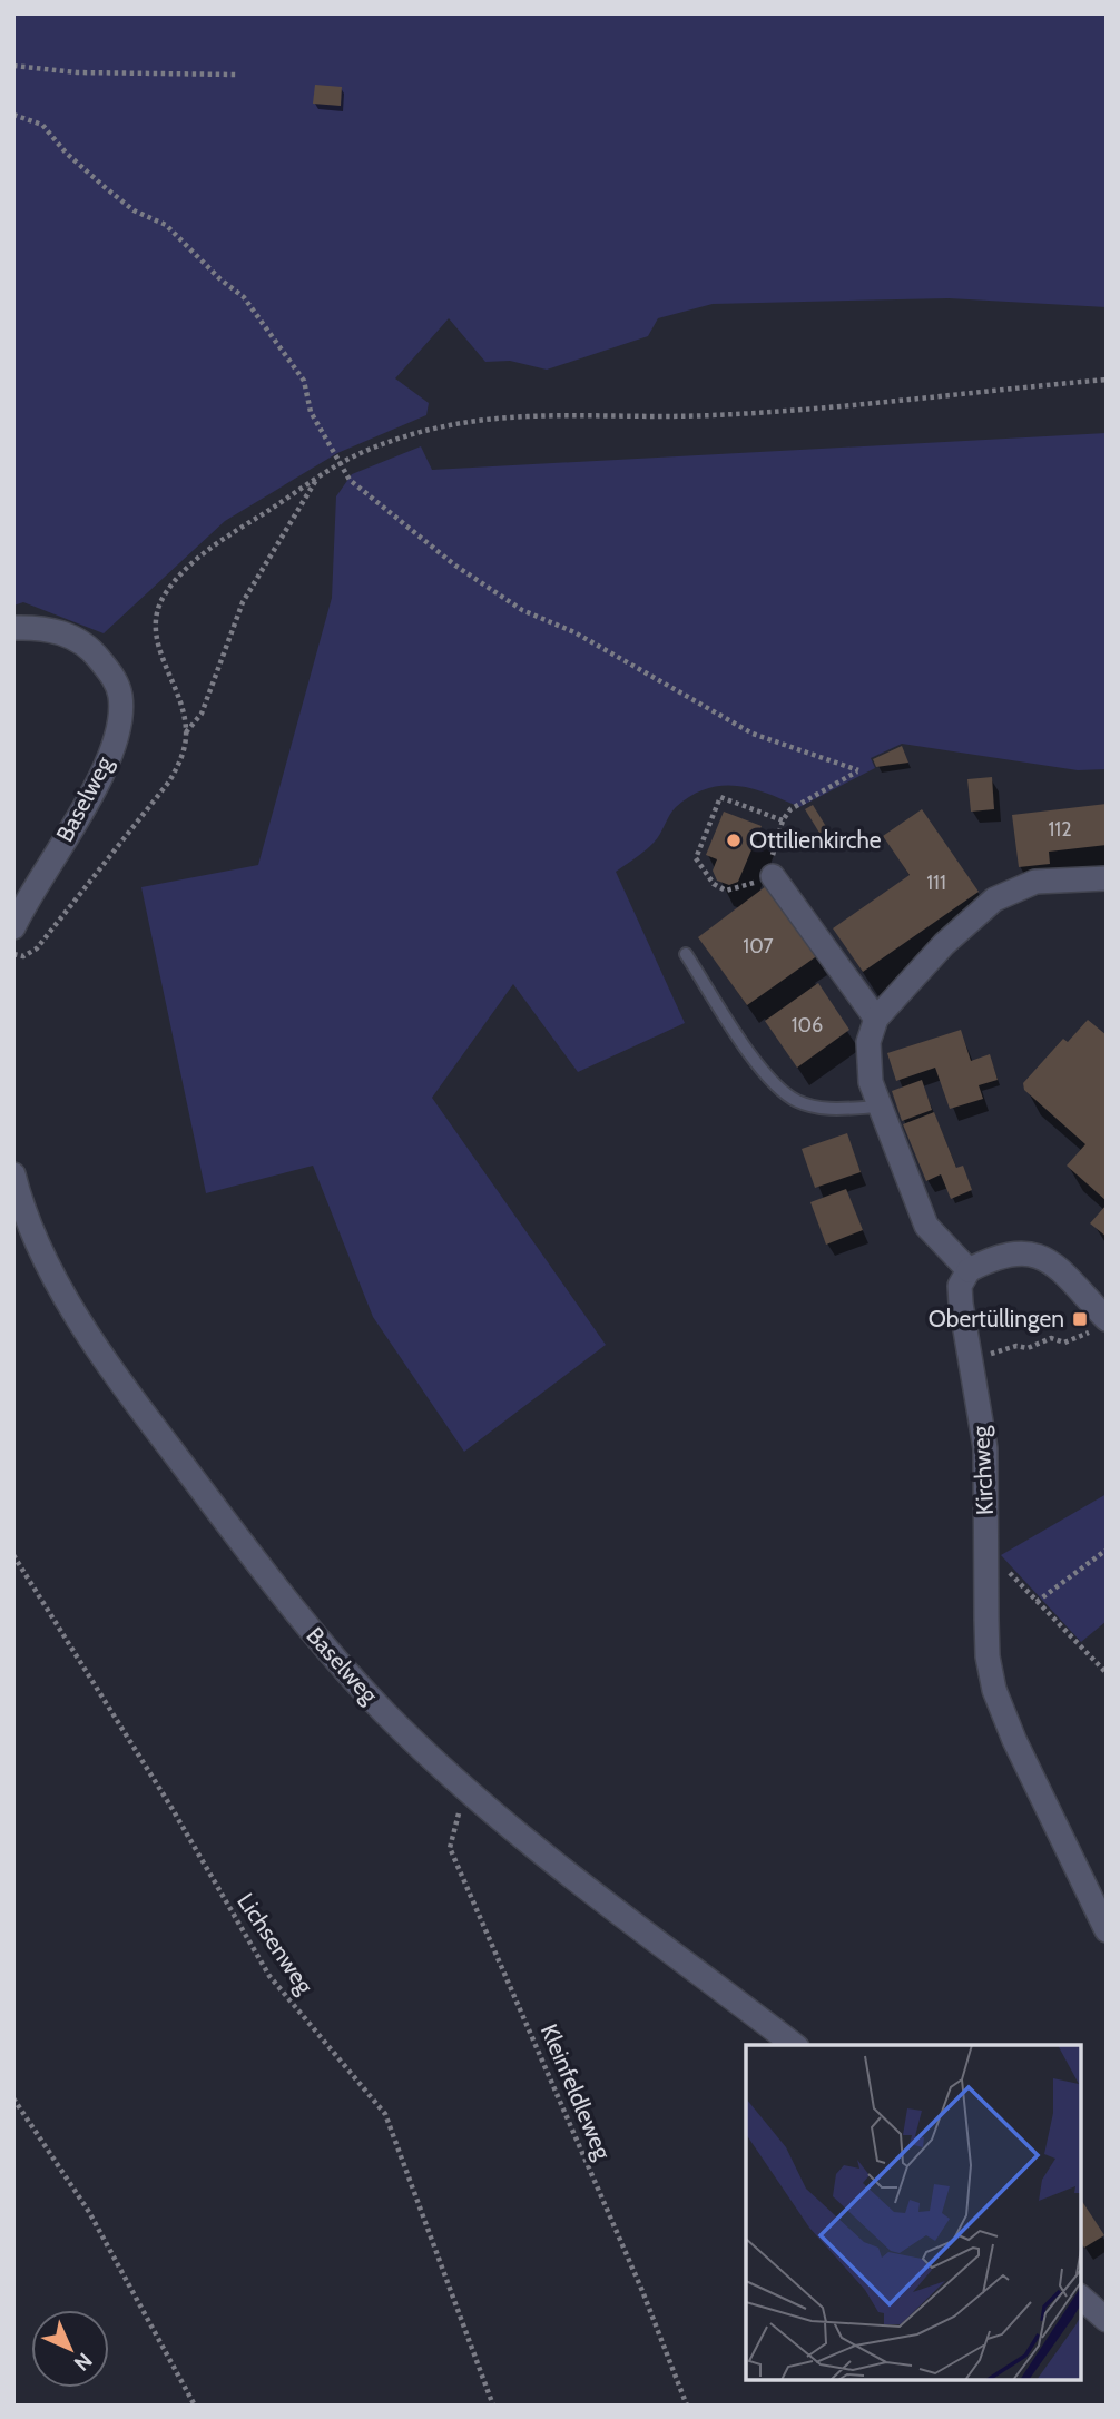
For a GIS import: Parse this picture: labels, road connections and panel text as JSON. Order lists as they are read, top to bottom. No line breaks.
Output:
{"streets":{"street":["Baselweg","Kirchweg"],"path":["Lichsenweg","Kleinfeldleweg"]},"crossings":[["Baselweg","Kleinfeldleweg"]],"places":{"other":["Ottilienkirche"],"transit":["Obertüllingen"]},"house_numbers":["112","111","107","106"],"north":"bottom right"}
